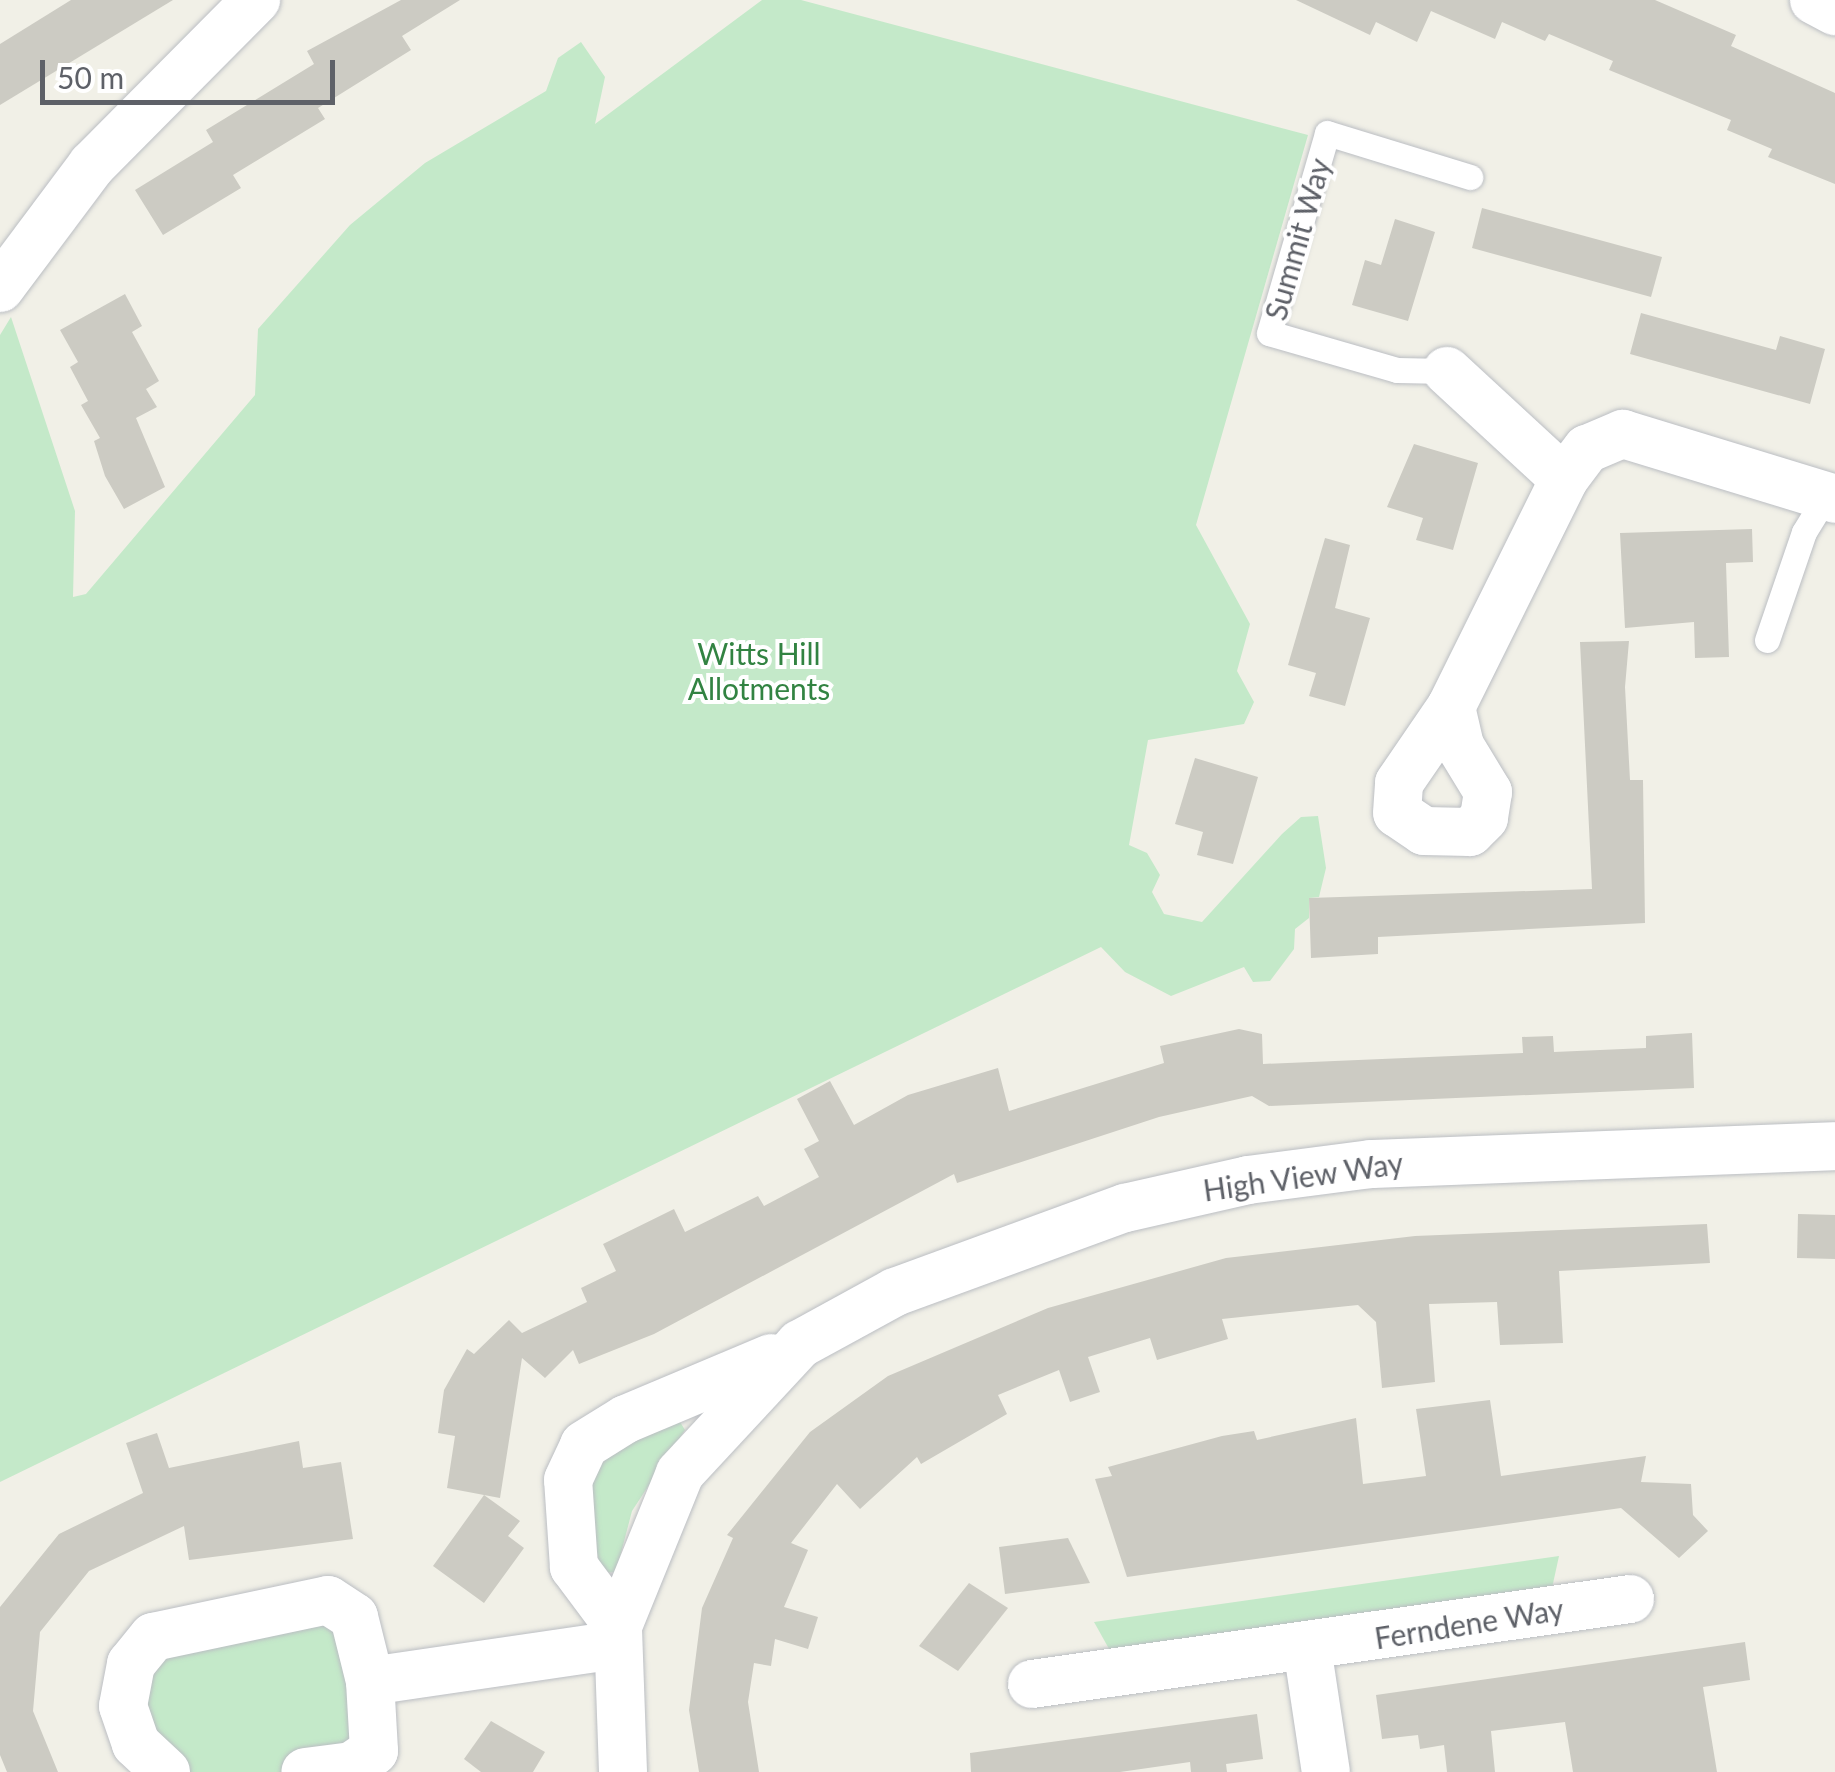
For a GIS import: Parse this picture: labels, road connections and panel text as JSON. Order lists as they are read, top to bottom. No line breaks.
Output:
{"streets":{"street":["Summit Way","High View Way","Ferndene Way"]},"parks":["Witts Hill Allotments"],"scale_bar":"50 m"}
